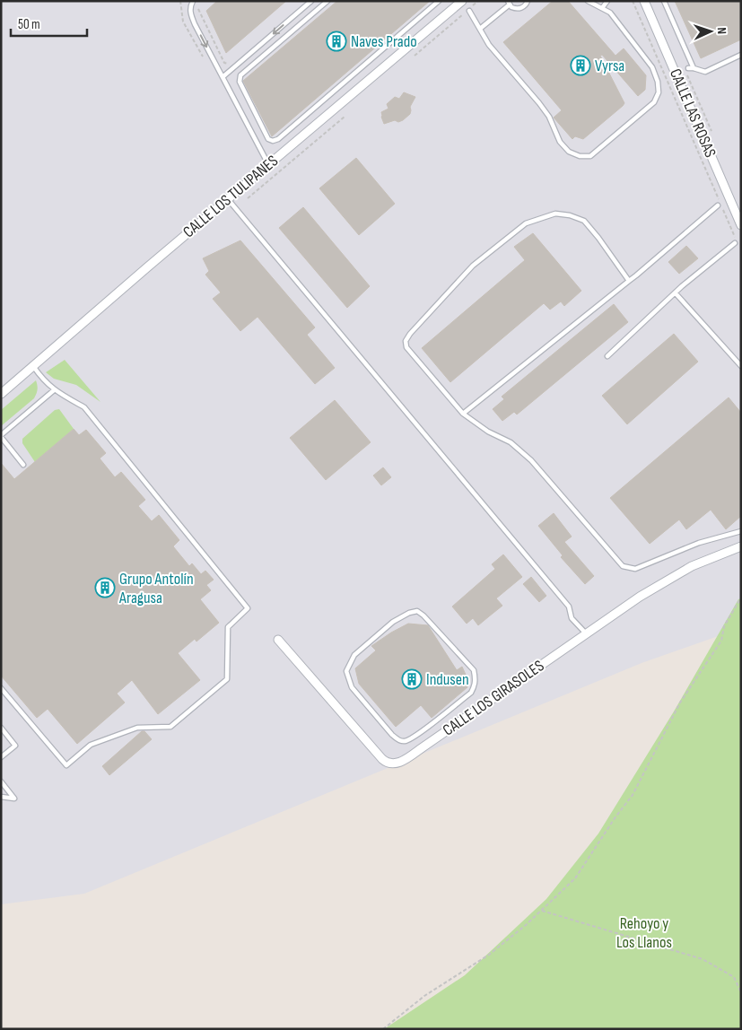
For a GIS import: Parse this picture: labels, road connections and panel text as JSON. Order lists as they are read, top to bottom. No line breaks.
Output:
{"streets":{"street":["CALLE LAS ROSAS","CALLE LOS TULIPANES","CALLE LOS GIRASOLES"]},"parks":["Rehoyo y Los Llanos"],"places":{"building":["Naves Prado","Vyrsa","Grupo Antolín Aragusa","Indusen"]},"scale_bar":"50 m","north":"right"}
